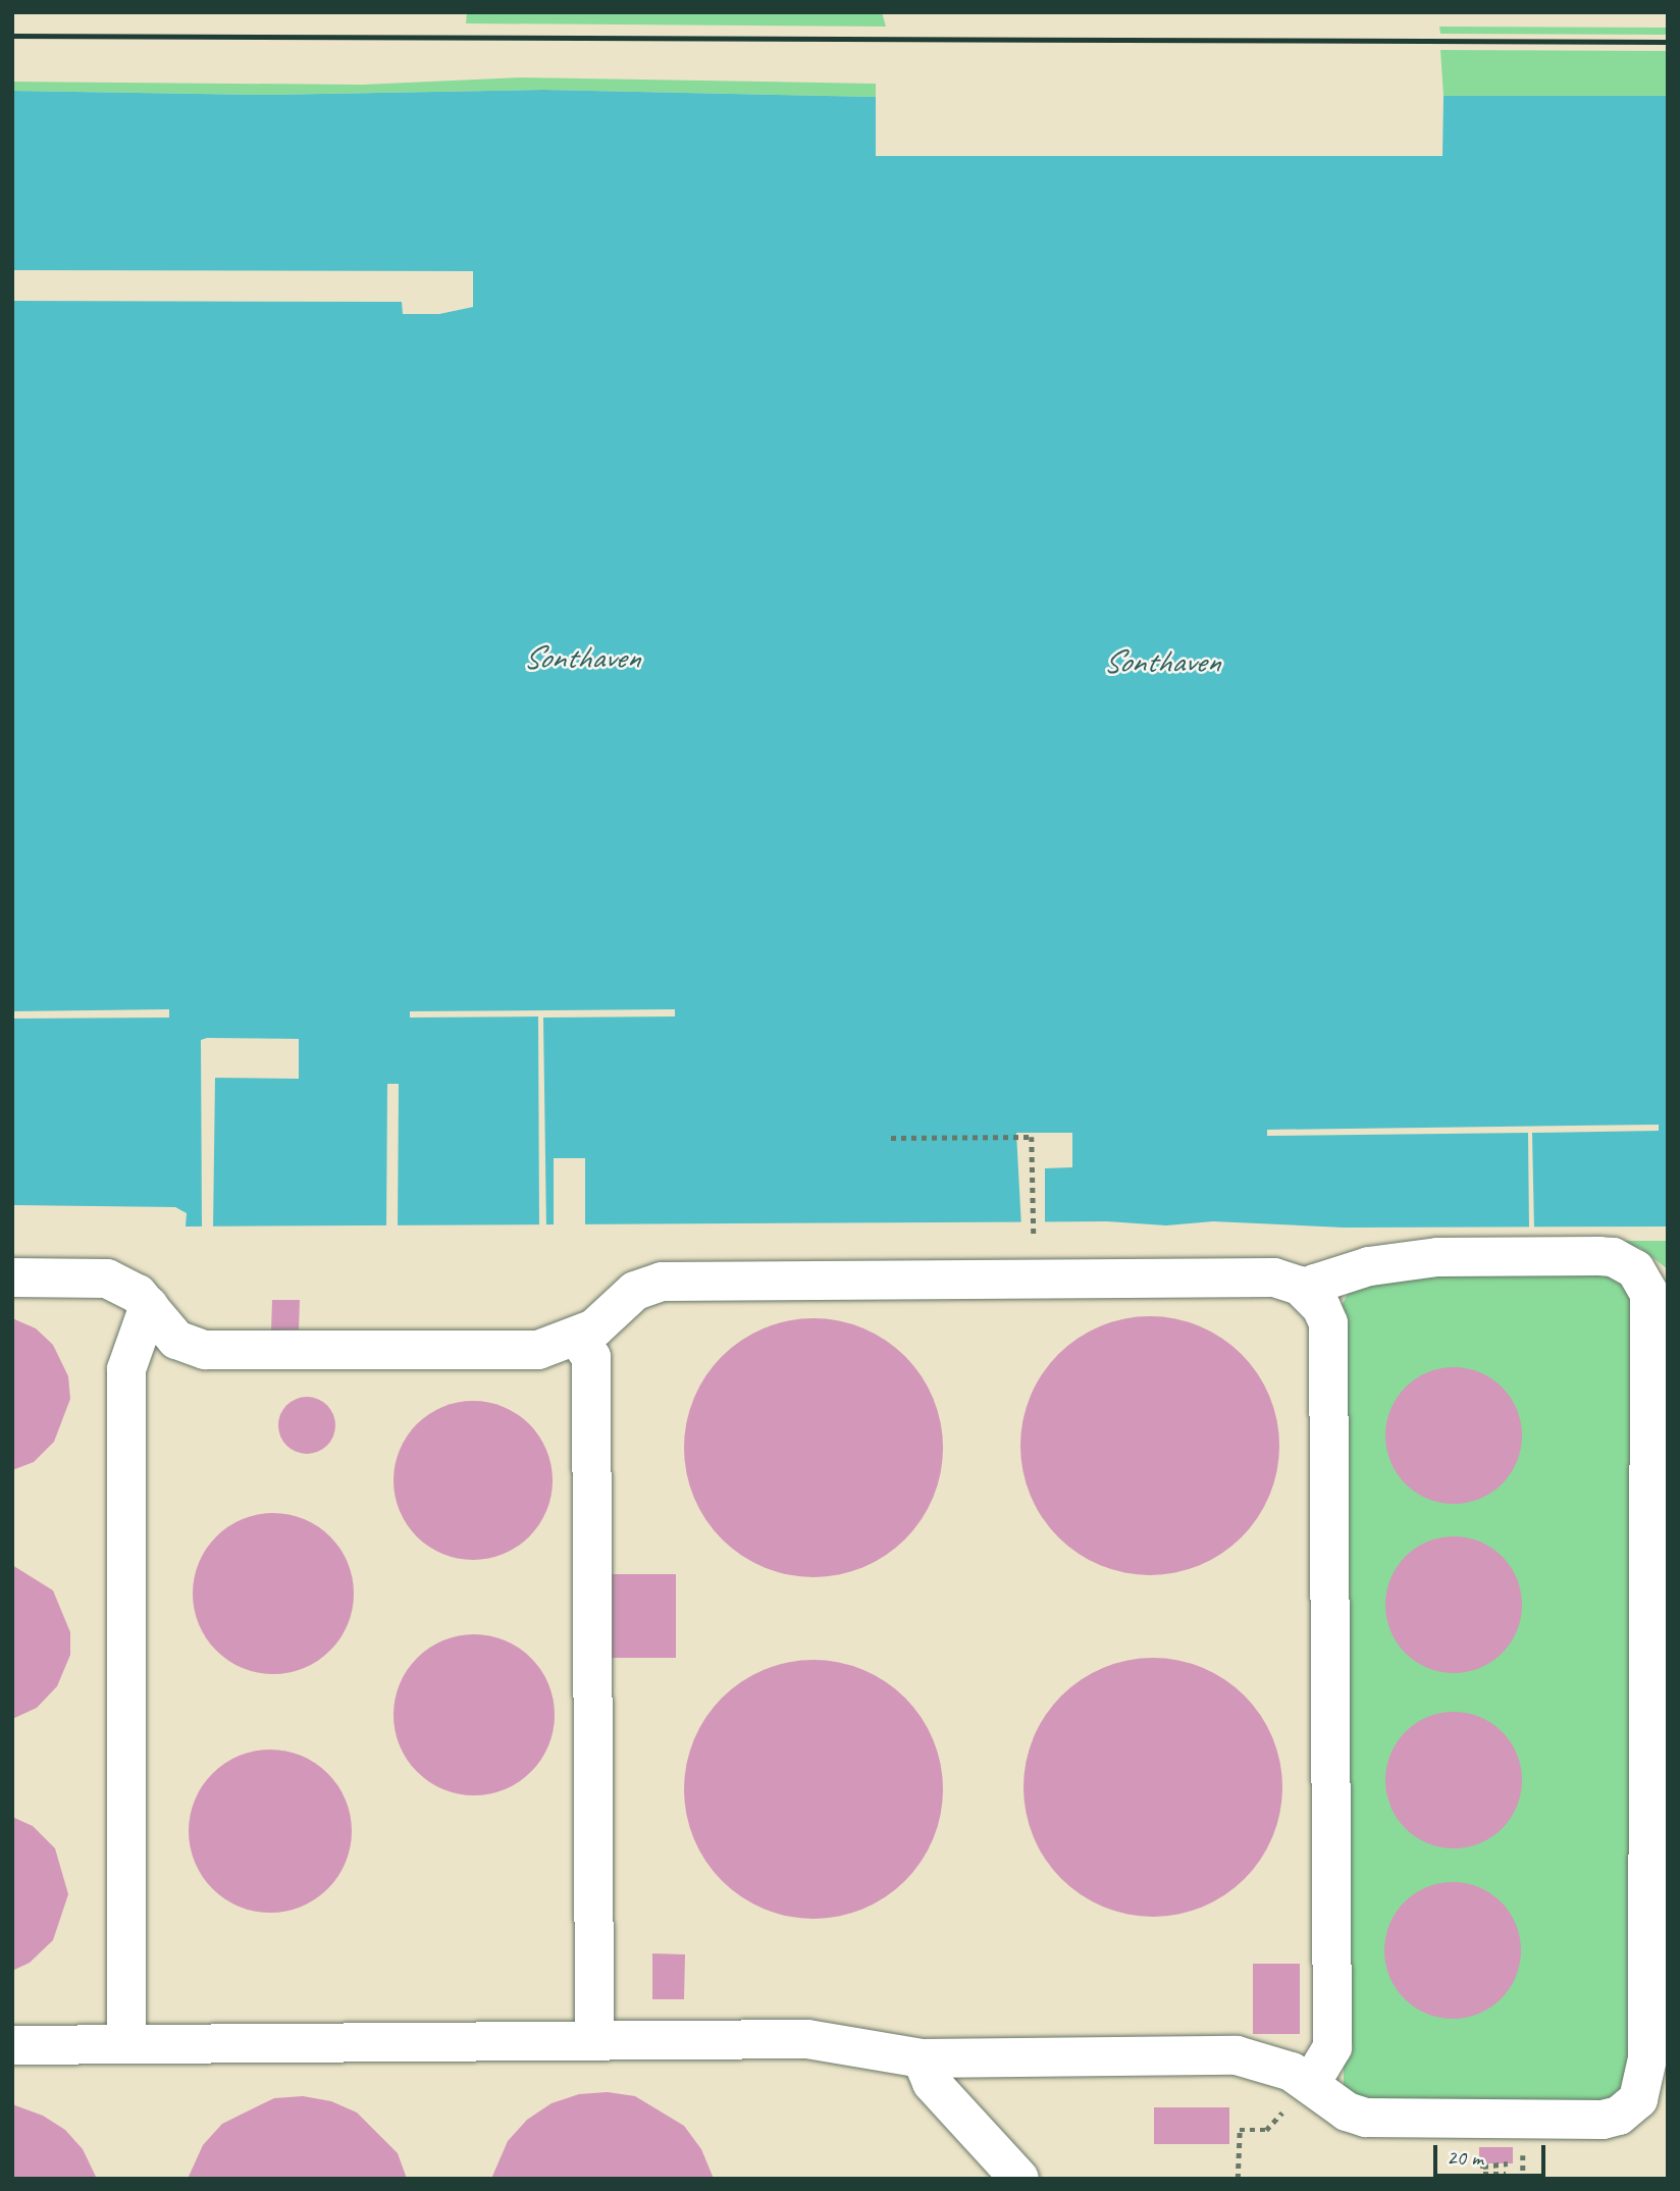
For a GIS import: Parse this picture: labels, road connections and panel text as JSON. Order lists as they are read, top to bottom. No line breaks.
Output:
{"water":["Sonthaven"],"scale_bar":"20 m"}
